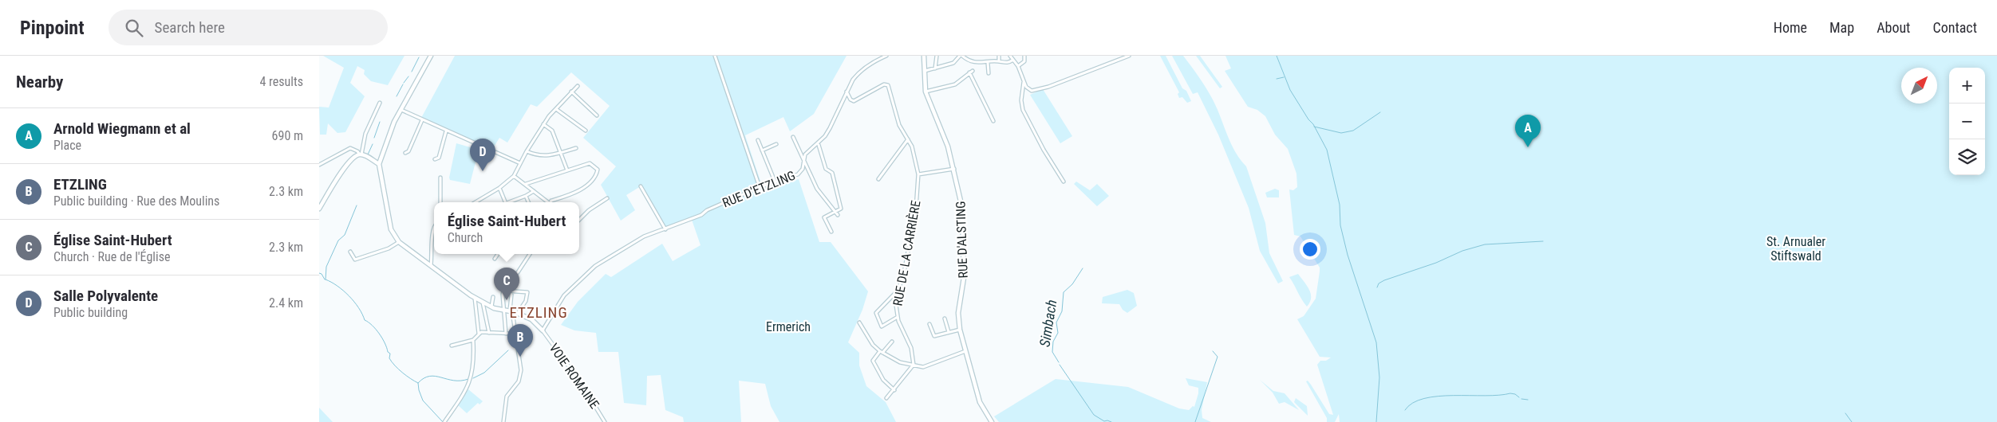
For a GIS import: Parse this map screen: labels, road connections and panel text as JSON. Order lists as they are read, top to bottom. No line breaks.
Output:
{"streets":{"street":["RUE D'ETZLING","RUE D'ALSTING","RUE DE LA CARRIÈRE","VOIE ROMAINE"]},"crossings":[["RUE D'ETZLING","RUE DE LA CARRIÈRE"],["RUE D'ETZLING","VOIE ROMAINE"]],"districts":["ETZLING"],"water":["Simbach"],"parks":["St. Arnualer Stiftswald","Ermerich"],"north":"top right","page":{"header":"Pinpoint","search":"Search here","nav":["Home","Map","About","Contact"],"heading":["Nearby","4 results"],"map_buttons":["+","−"],"list":[{"mark":"A","name":"Arnold Wiegmann et al","note":"Place","value":"690 m"},{"mark":"B","name":"ETZLING","note":"Public building · Rue des Moulins","value":"2.3 km"},{"mark":"C","name":"Église Saint-Hubert","note":"Church · Rue de l'Église","value":"2.3 km"},{"mark":"D","name":"Salle Polyvalente","note":"Public building","value":"2.4 km"}],"pins":["A","D","C","B"],"popup":["Église Saint-Hubert","Church"]}}
